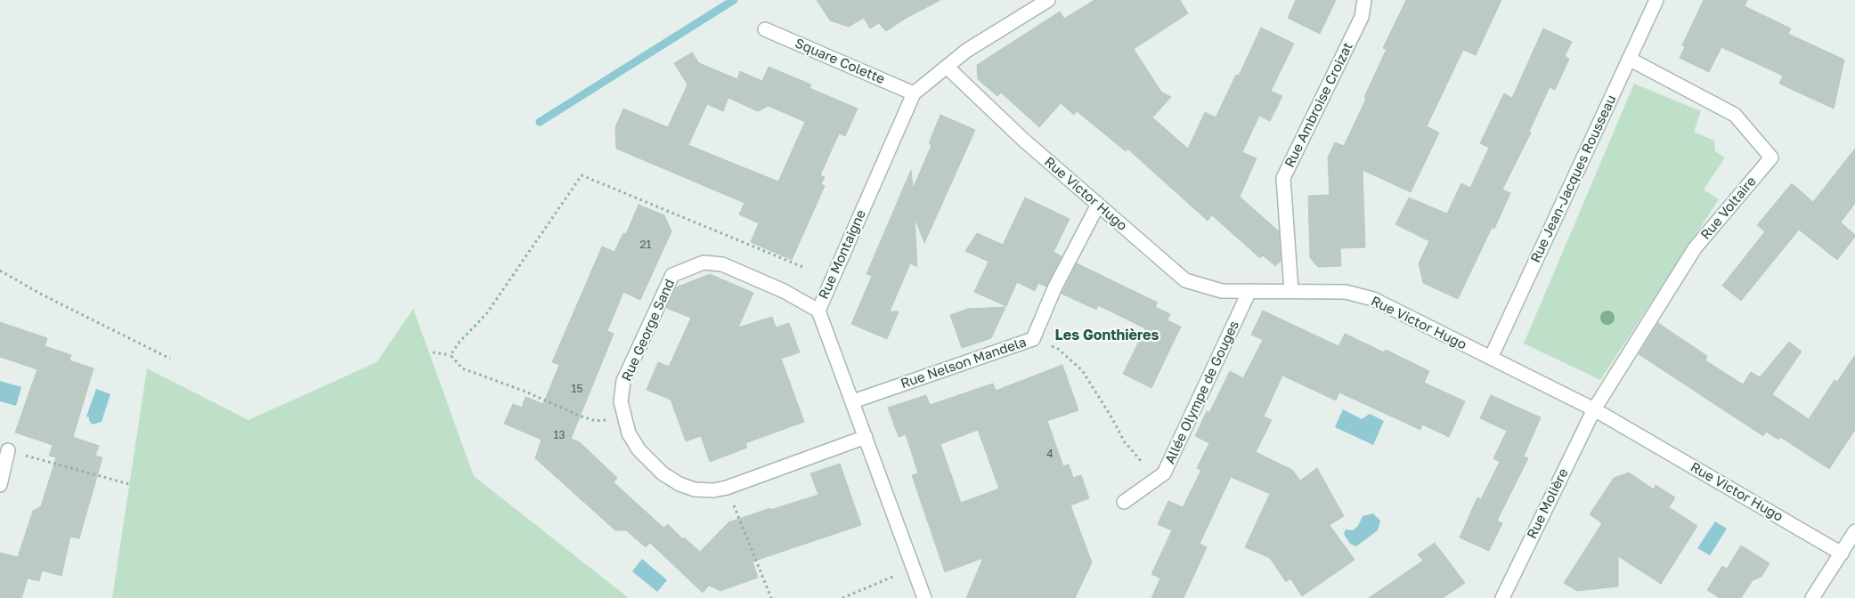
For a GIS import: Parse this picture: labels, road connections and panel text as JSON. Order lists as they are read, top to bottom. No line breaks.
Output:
{"streets":{"street":["Square Colette","Rue Ambroise Croizat","Rue Jean-Jacques Rousseau","Rue Victor Hugo","Rue Voltaire","Rue Montaigne","Rue George Sand","Rue Nelson Mandela","Allée Olympe de Gouges","Rue Molière"]},"crossings":[["Square Colette","Rue Montaigne"],["Rue Ambroise Croizat","Rue Victor Hugo"],["Rue Jean-Jacques Rousseau","Rue Victor Hugo"],["Rue Jean-Jacques Rousseau","Rue Voltaire"],["Rue Victor Hugo","Rue Voltaire"],["Rue Victor Hugo","Rue Montaigne"],["Rue Victor Hugo","Rue Nelson Mandela"],["Rue Victor Hugo","Allée Olympe de Gouges"],["Rue Victor Hugo","Rue Molière"],["Rue Voltaire","Rue Molière"],["Rue Montaigne","Rue George Sand"],["Rue Montaigne","Rue Nelson Mandela"]],"districts":["Les Gonthières"],"house_numbers":["21","15","13","4"]}
